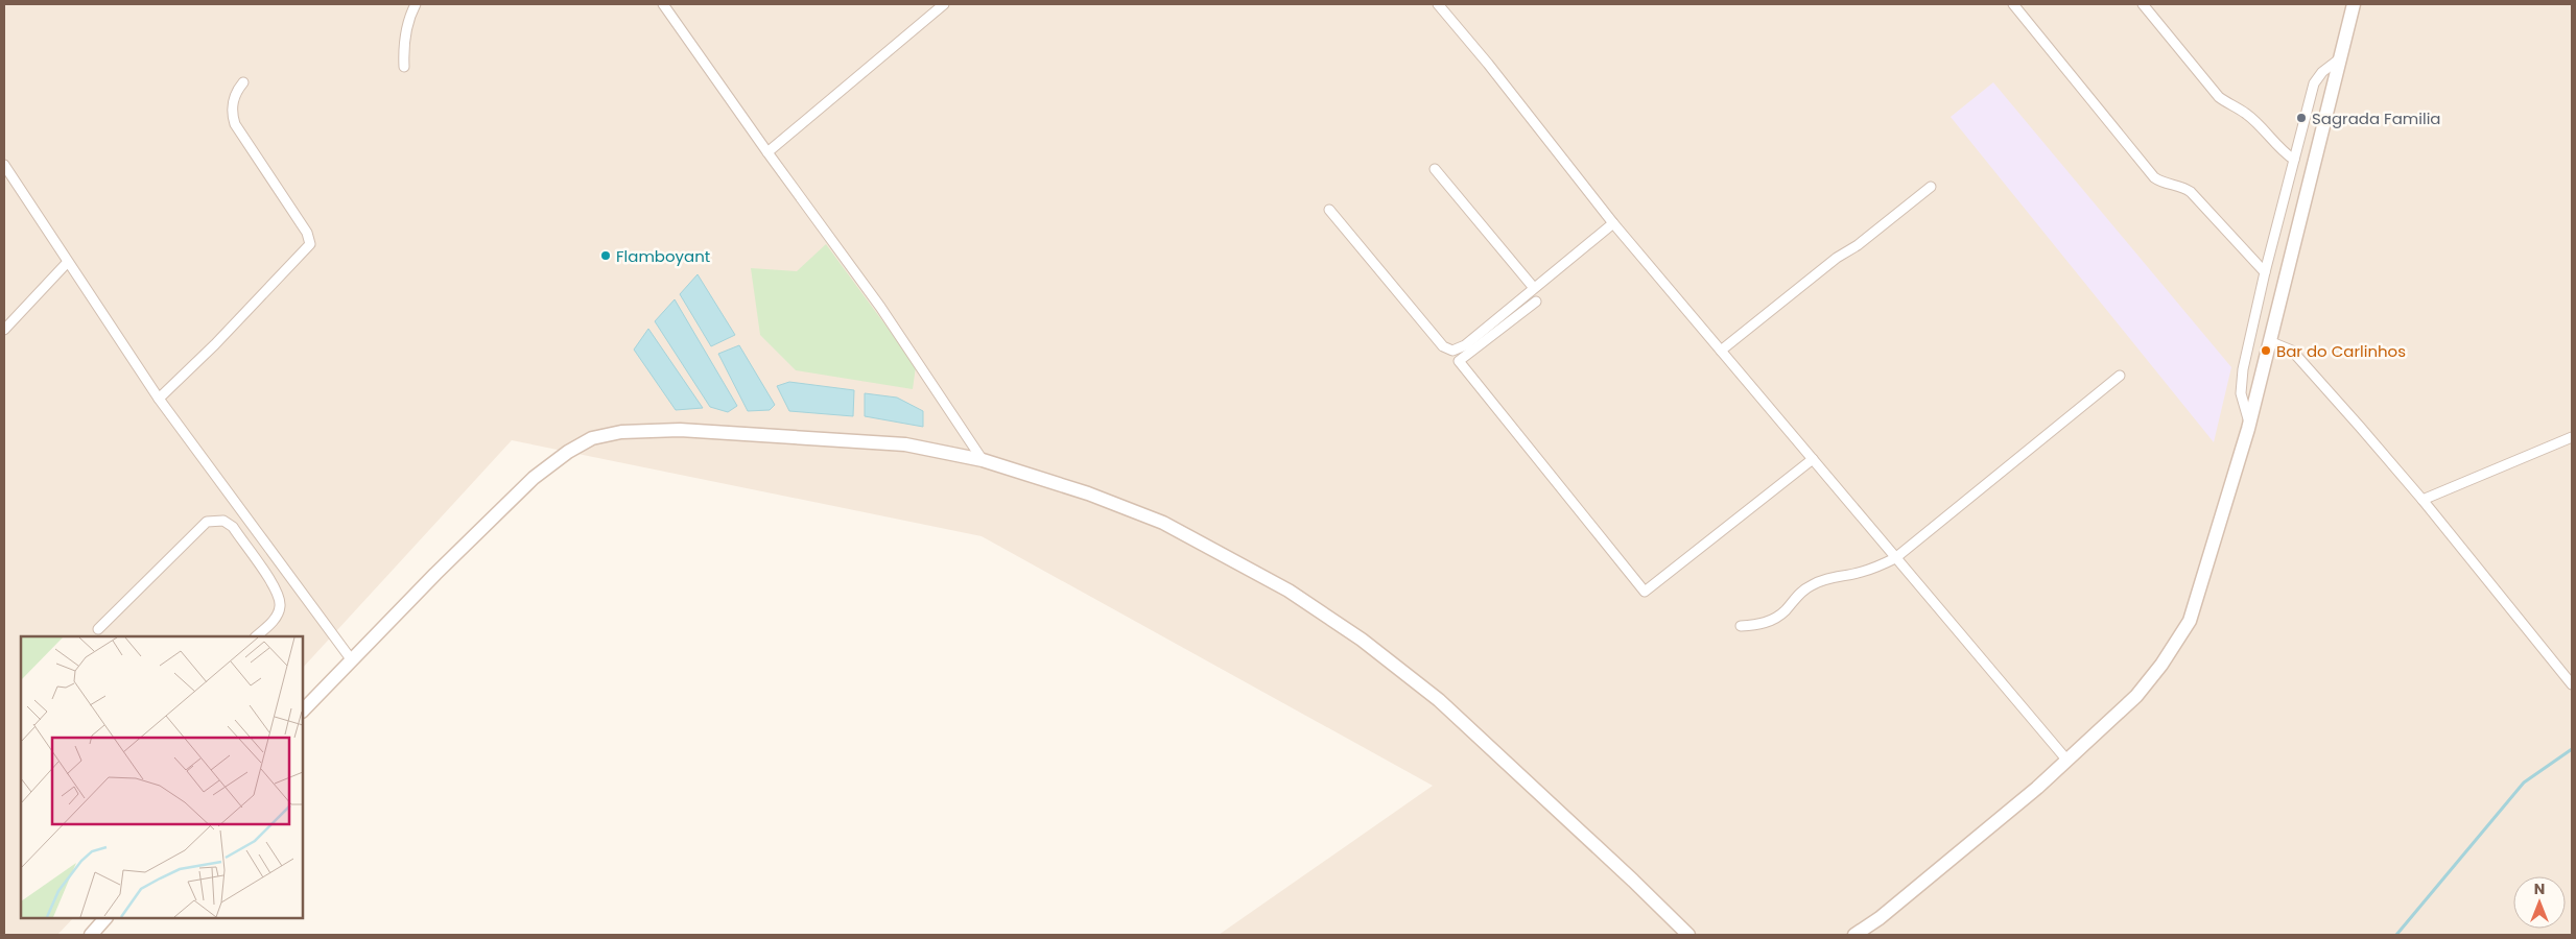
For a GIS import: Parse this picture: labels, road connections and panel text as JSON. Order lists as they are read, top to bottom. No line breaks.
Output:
{"places":["Sagrada Familia","Flamboyant","Bar do Carlinhos"],"north":"top"}
